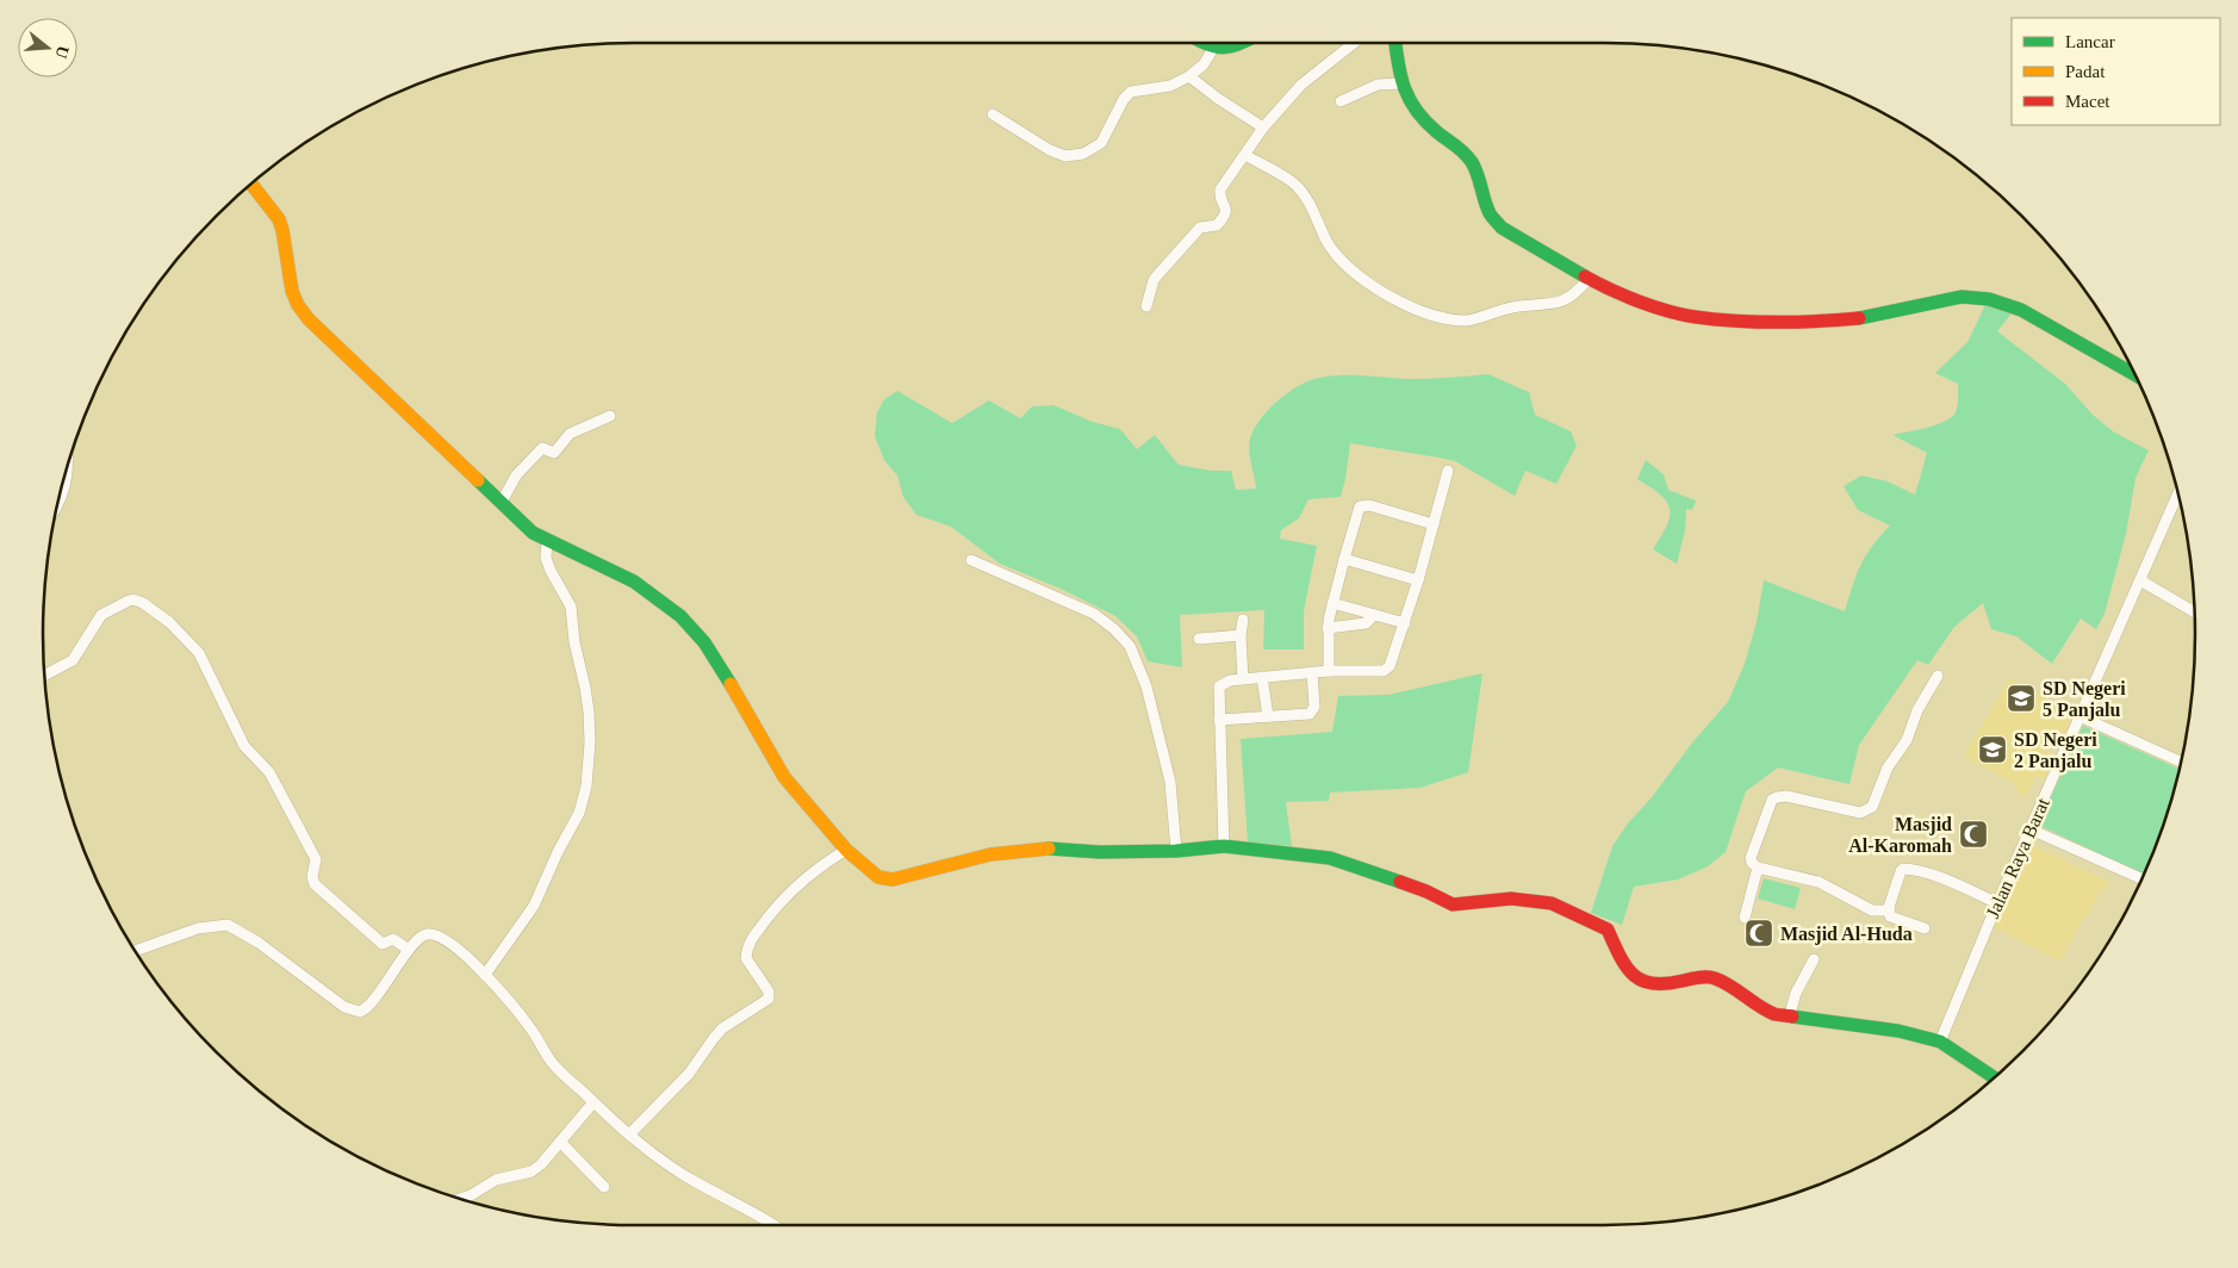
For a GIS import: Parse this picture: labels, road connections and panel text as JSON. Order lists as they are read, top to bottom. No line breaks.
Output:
{"streets":{"street":["Jalan Raya Barat"]},"places":{"school or university":["SD Negeri 5 Panjalu","SD Negeri 2 Panjalu"],"mosque":["Masjid Al-Karomah","Masjid Al-Huda"]},"legend":["Lancar","Padat","Macet"],"north":"right"}
